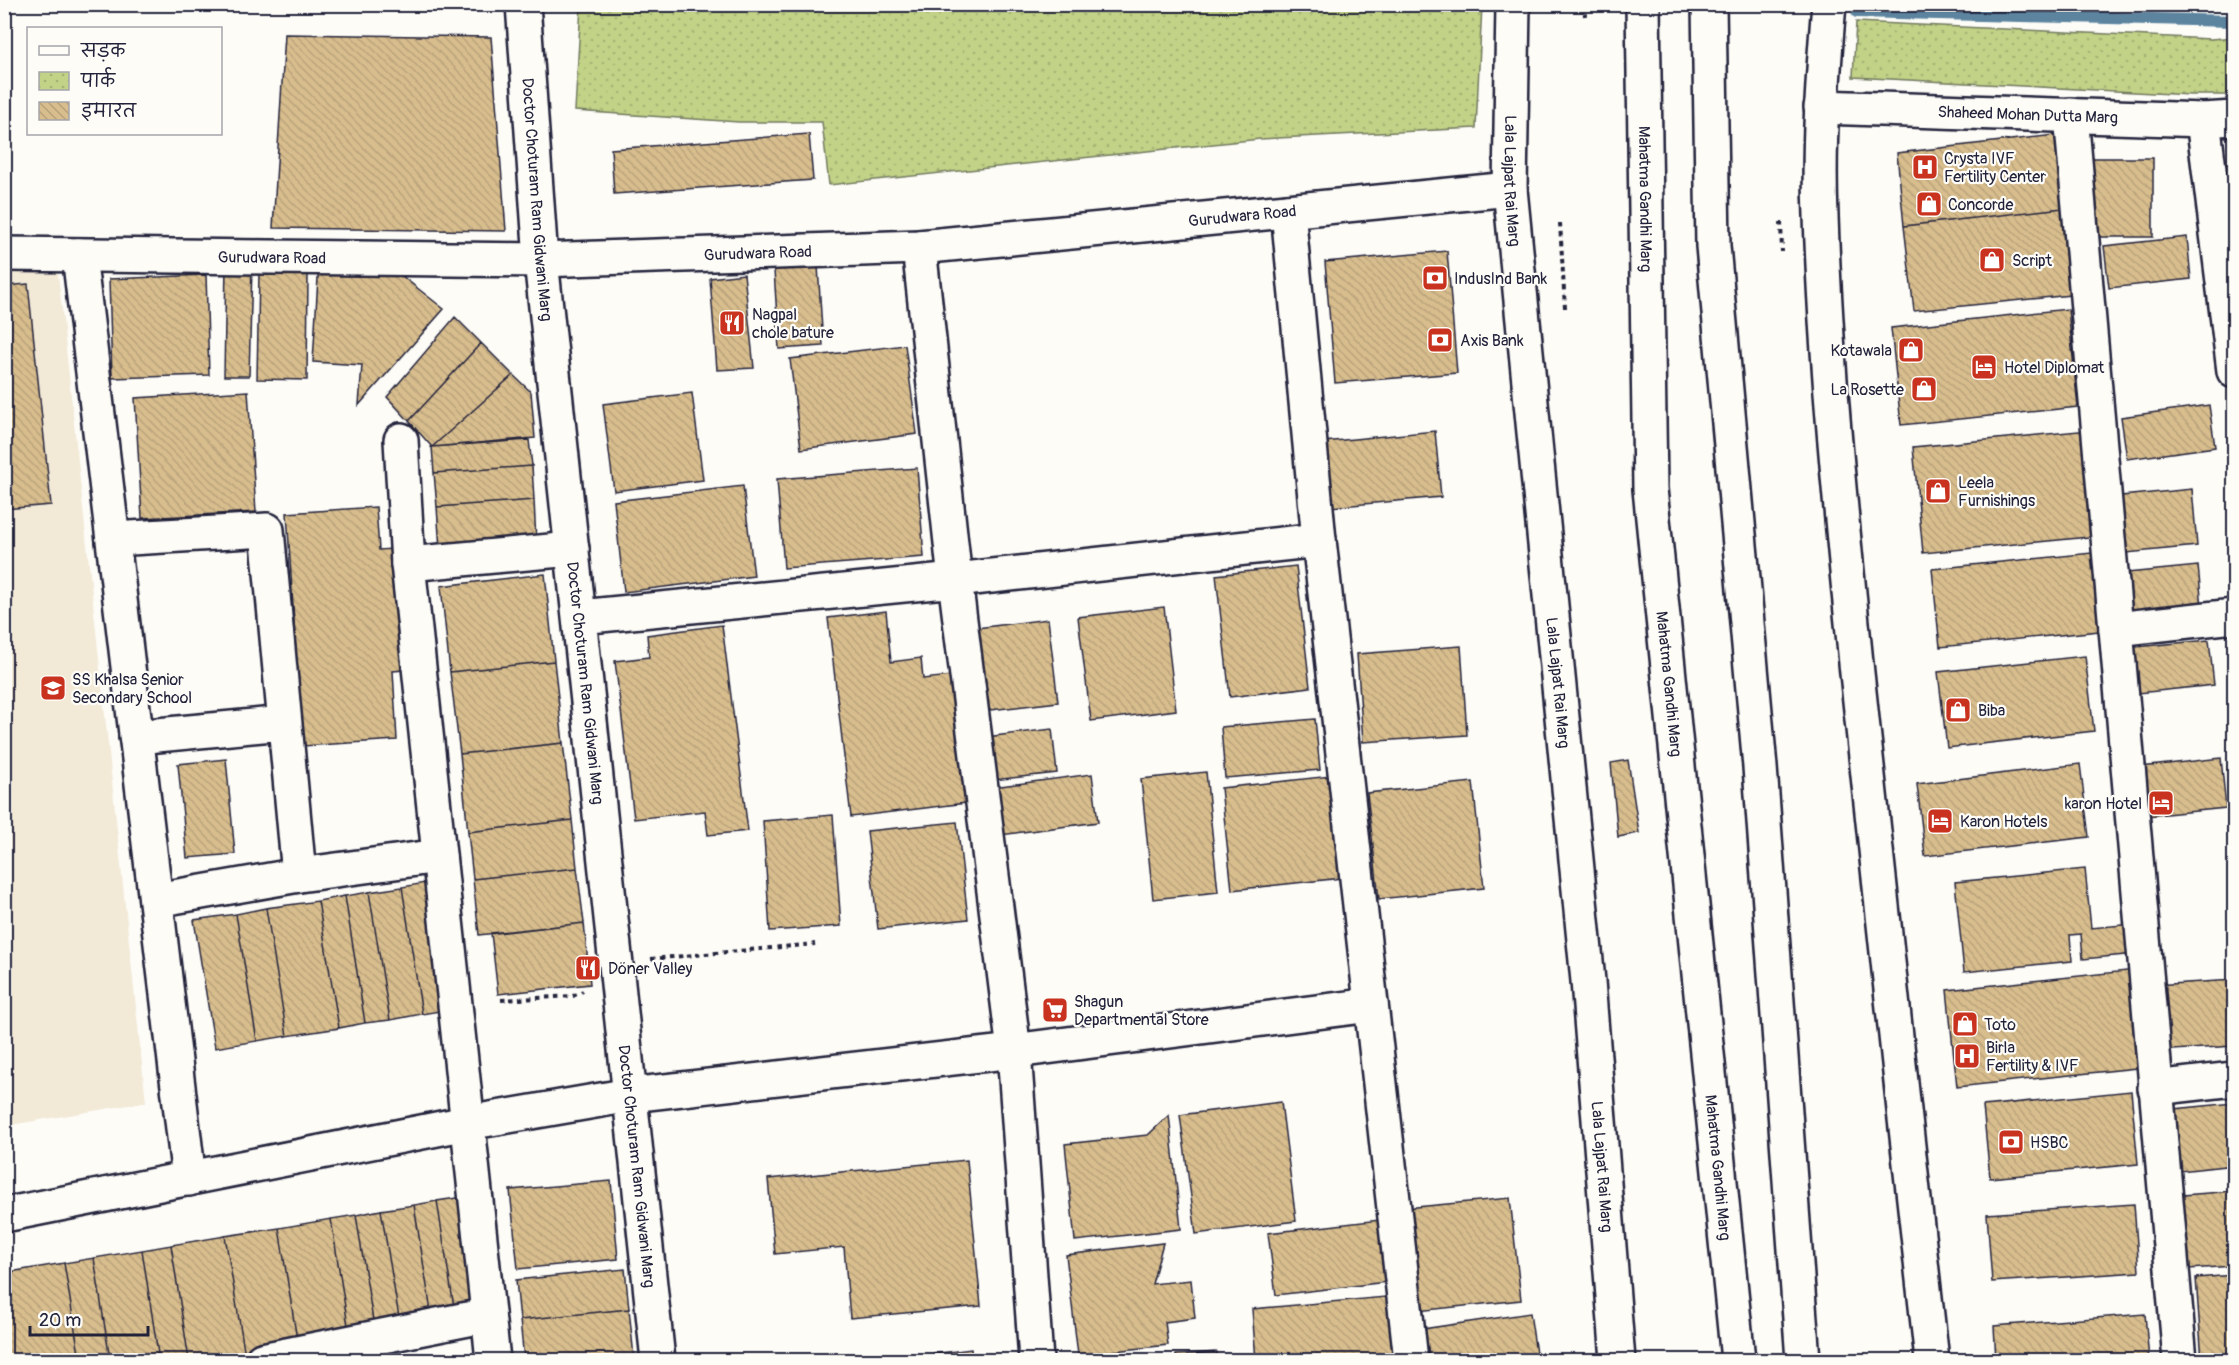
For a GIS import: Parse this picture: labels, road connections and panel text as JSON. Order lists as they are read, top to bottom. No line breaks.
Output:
{"streets":{"street":["Shaheed Mohan Dutta Marg","Lala Lajpat Rai Marg","Doctor Choturam Ram Gidwani Marg","Mahatma Gandhi Marg","Gurudwara Road"]},"crossings":[["Lala Lajpat Rai Marg","Gurudwara Road"],["Doctor Choturam Ram Gidwani Marg","Gurudwara Road"]],"places":{"hospital":["Crysta IVF Fertility Center","Birla Fertility & IVF"],"shop":["Concorde","Script","Kotawala","La Rosette","Leela Furnishings","Biba","Toto"],"bank":["IndusInd Bank","Axis Bank","HSBC"],"restaurant":["Nagpal chole bature","Döner Valley"],"hotel":["Hotel Diplomat","karon Hotel","Karon Hotels"],"school or university":["SS Khalsa Senior Secondary School"],"supermarket":["Shagun Departmental Store"]},"legend":["सड़क","पार्क","इमारत"],"scale_bar":"20 m"}
